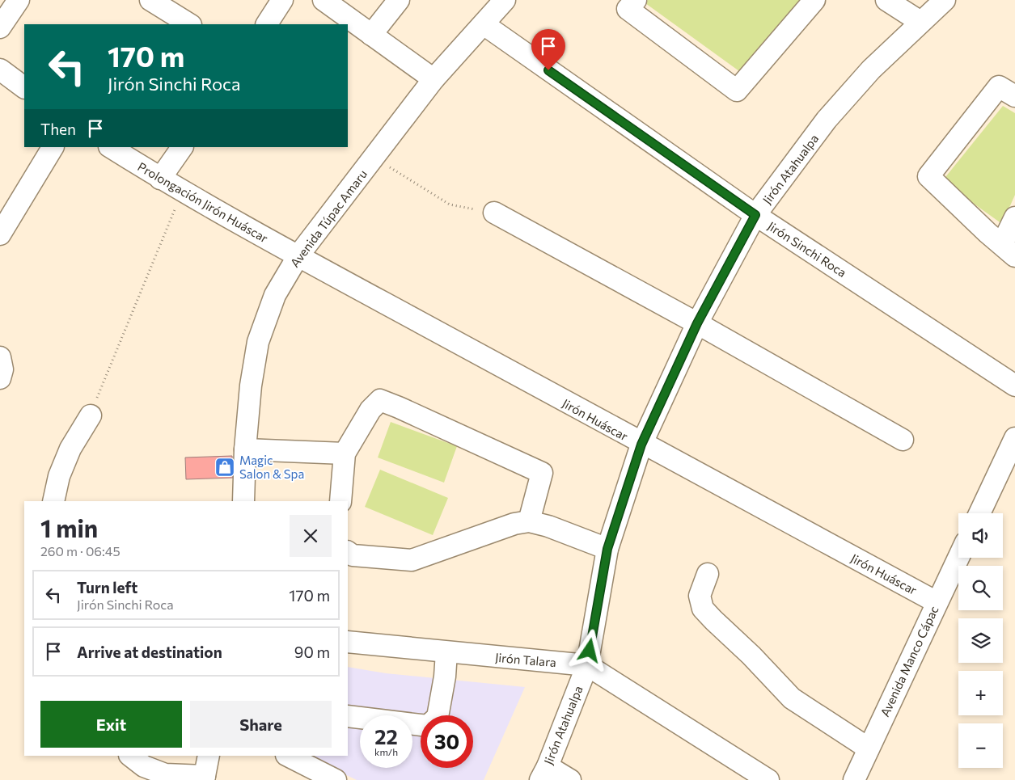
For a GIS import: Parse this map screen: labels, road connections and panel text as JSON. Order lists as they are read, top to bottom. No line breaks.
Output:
{"streets":{"street":["Jirón Atahualpa","Prolongación Jirón Huáscar","Avenida Túpac Amaru","Jirón Sinchi Roca","Jirón Huáscar","Jirón Talara","Avenida Manco Cápac"]},"crossings":[["Jirón Atahualpa","Jirón Sinchi Roca"],["Jirón Atahualpa","Jirón Huáscar"],["Jirón Atahualpa","Jirón Talara"],["Prolongación Jirón Huáscar","Avenida Túpac Amaru"],["Prolongación Jirón Huáscar","Jirón Huáscar"],["Avenida Túpac Amaru","Jirón Sinchi Roca"],["Avenida Túpac Amaru","Jirón Huáscar"],["Jirón Huáscar","Avenida Manco Cápac"]],"places":{"shop":["Magic Salon & Spa"]},"page":{"turn":["170 m","Jirón Sinchi Roca"],"then":"Then","heading":["1 min","260 m · 06:45"],"map_buttons":["+","−"],"list":[{"name":"Turn left","note":"Jirón Sinchi Roca","value":"170 m"},{"name":"Arrive at destination","value":"90 m"}],"buttons":["Exit","Share"],"speed":"22 km/h","limit":"30"}}
